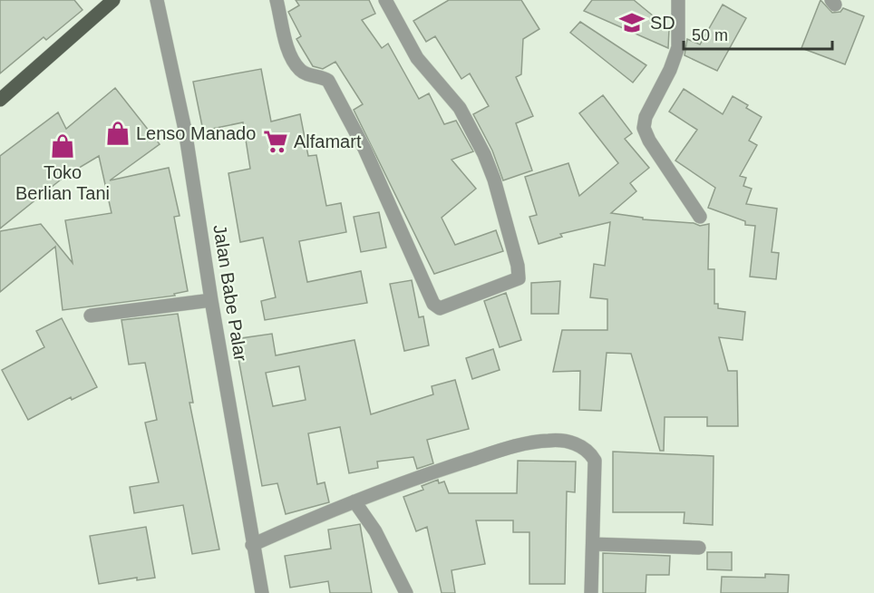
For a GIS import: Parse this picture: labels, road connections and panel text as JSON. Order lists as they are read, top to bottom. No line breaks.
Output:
{"streets":{"street":["Jalan Babe Palar"]},"places":{"school or university":["SD"],"shop":["Lenso Manado","Toko Berlian Tani"],"supermarket":["Alfamart"]},"scale_bar":"50 m"}
